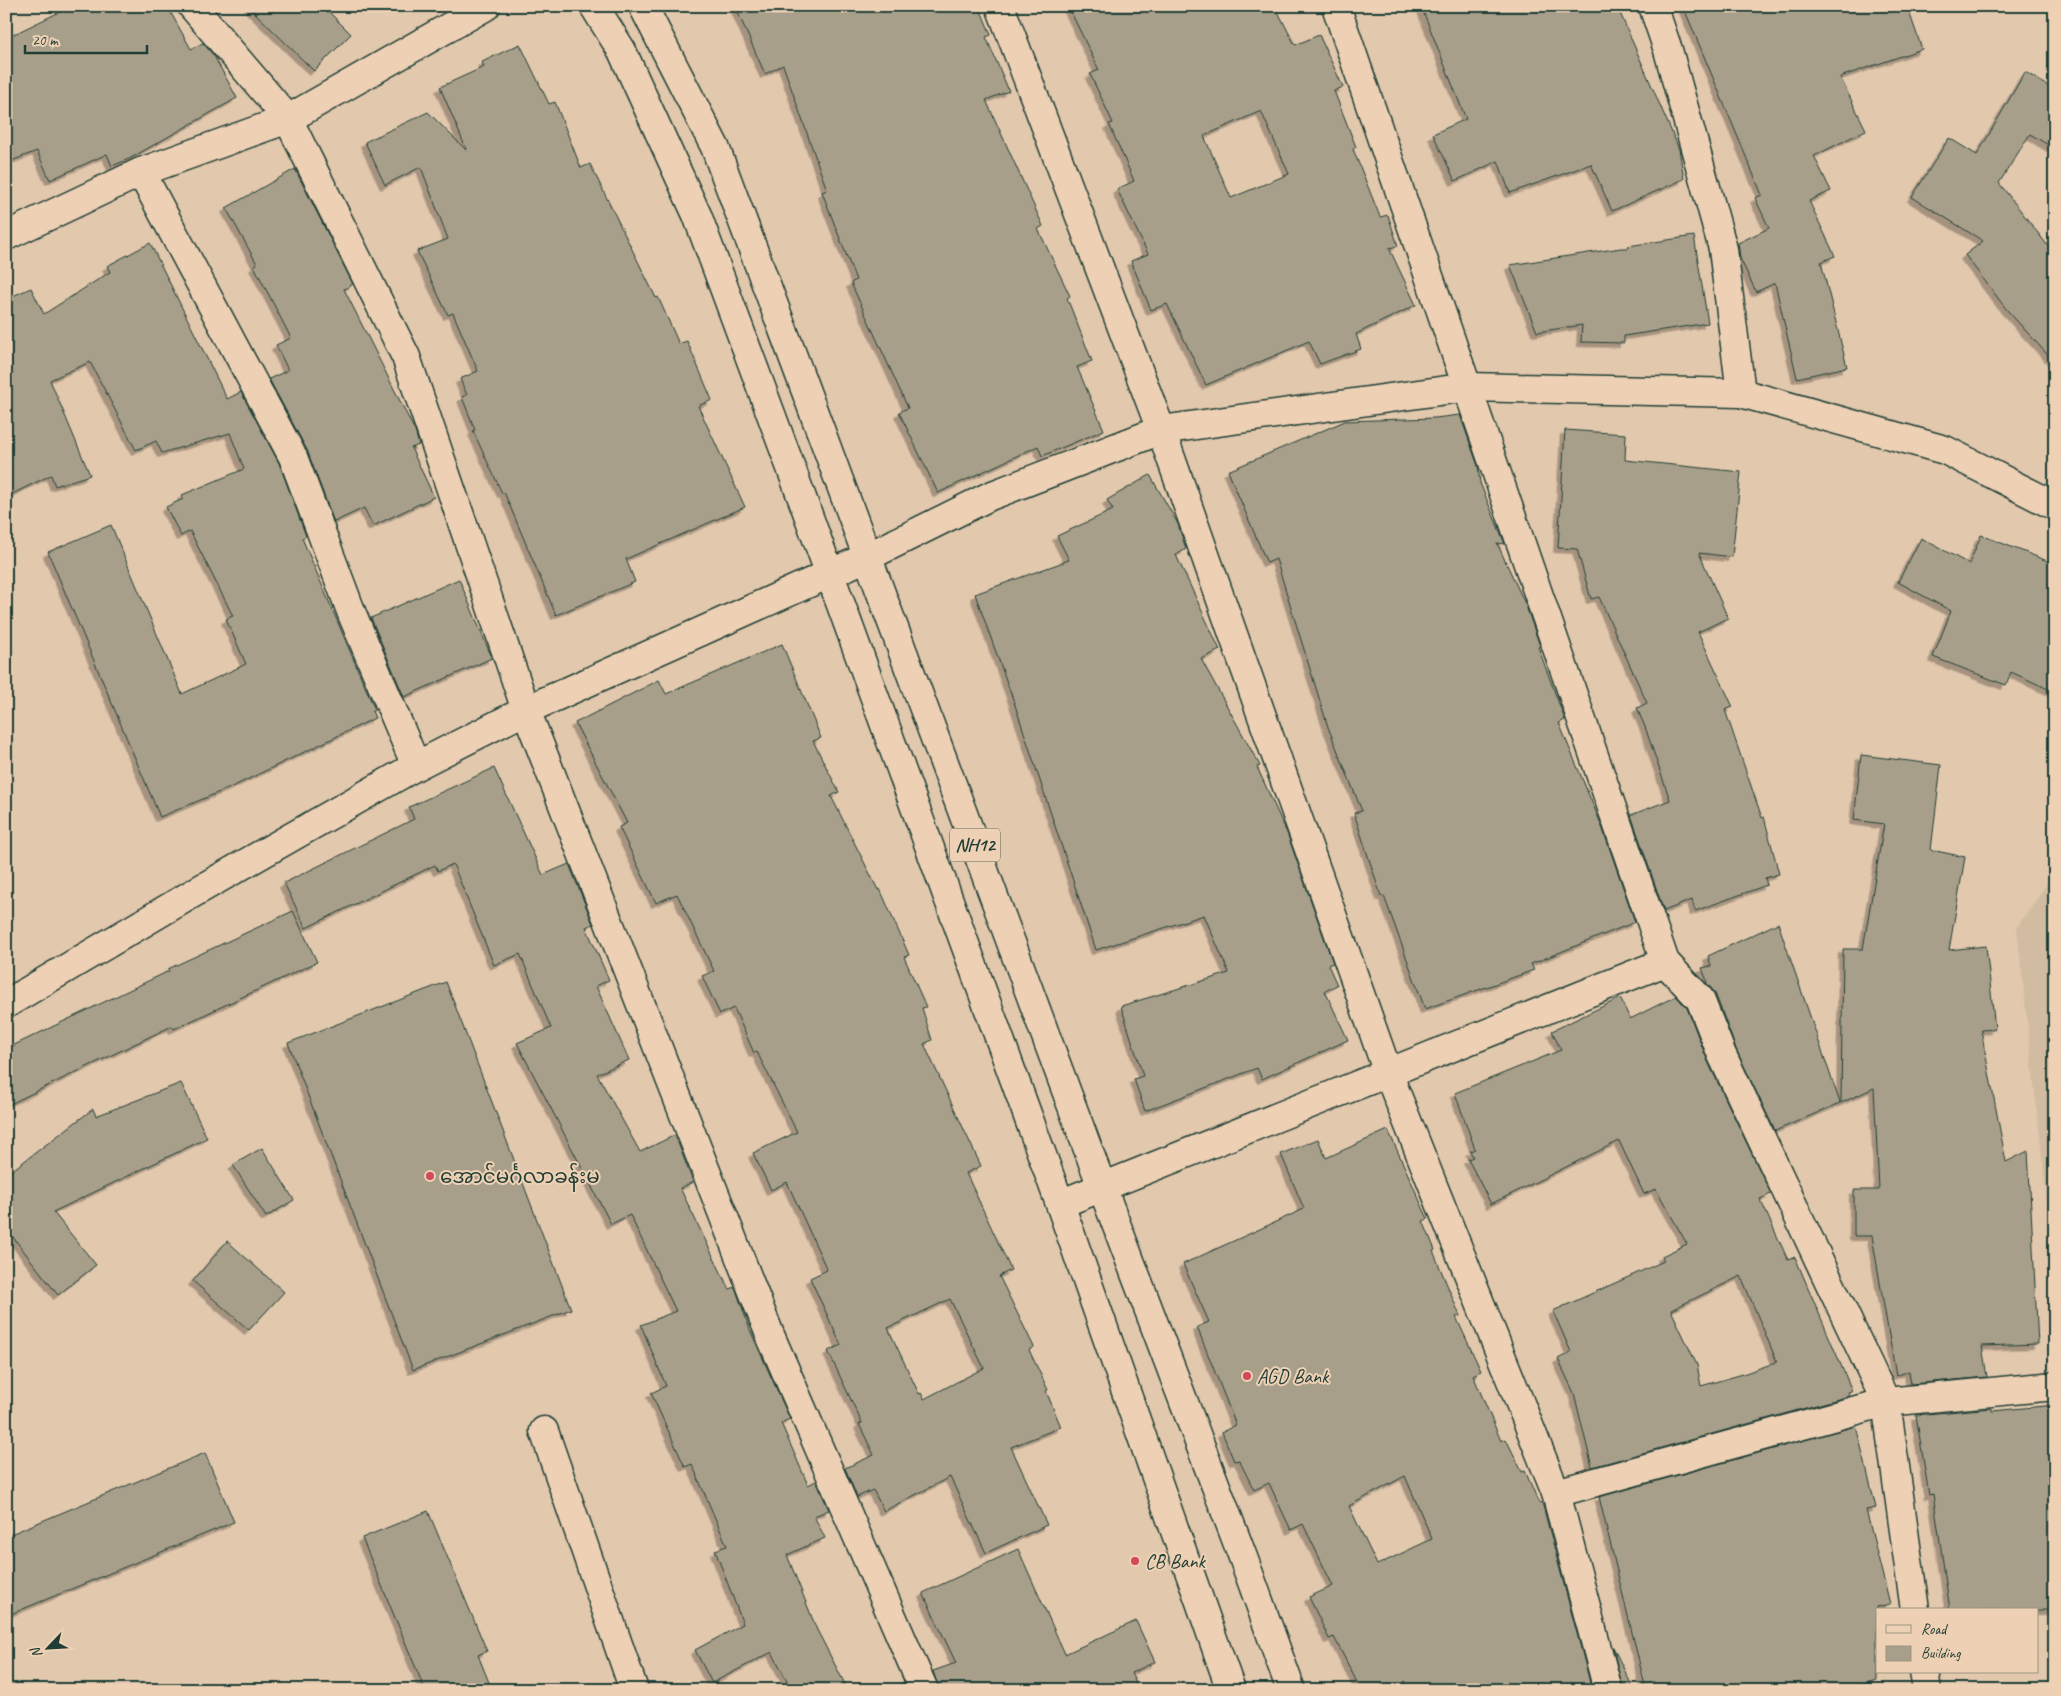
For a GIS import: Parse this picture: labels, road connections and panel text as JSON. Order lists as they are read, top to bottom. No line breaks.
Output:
{"streets":{"main road":["NH12"]},"places":["အောင်မင်္ဂလာခန်းမ","AGD Bank","CB Bank"],"legend":["Road","Building"],"scale_bar":"20 m","north":"bottom left"}
